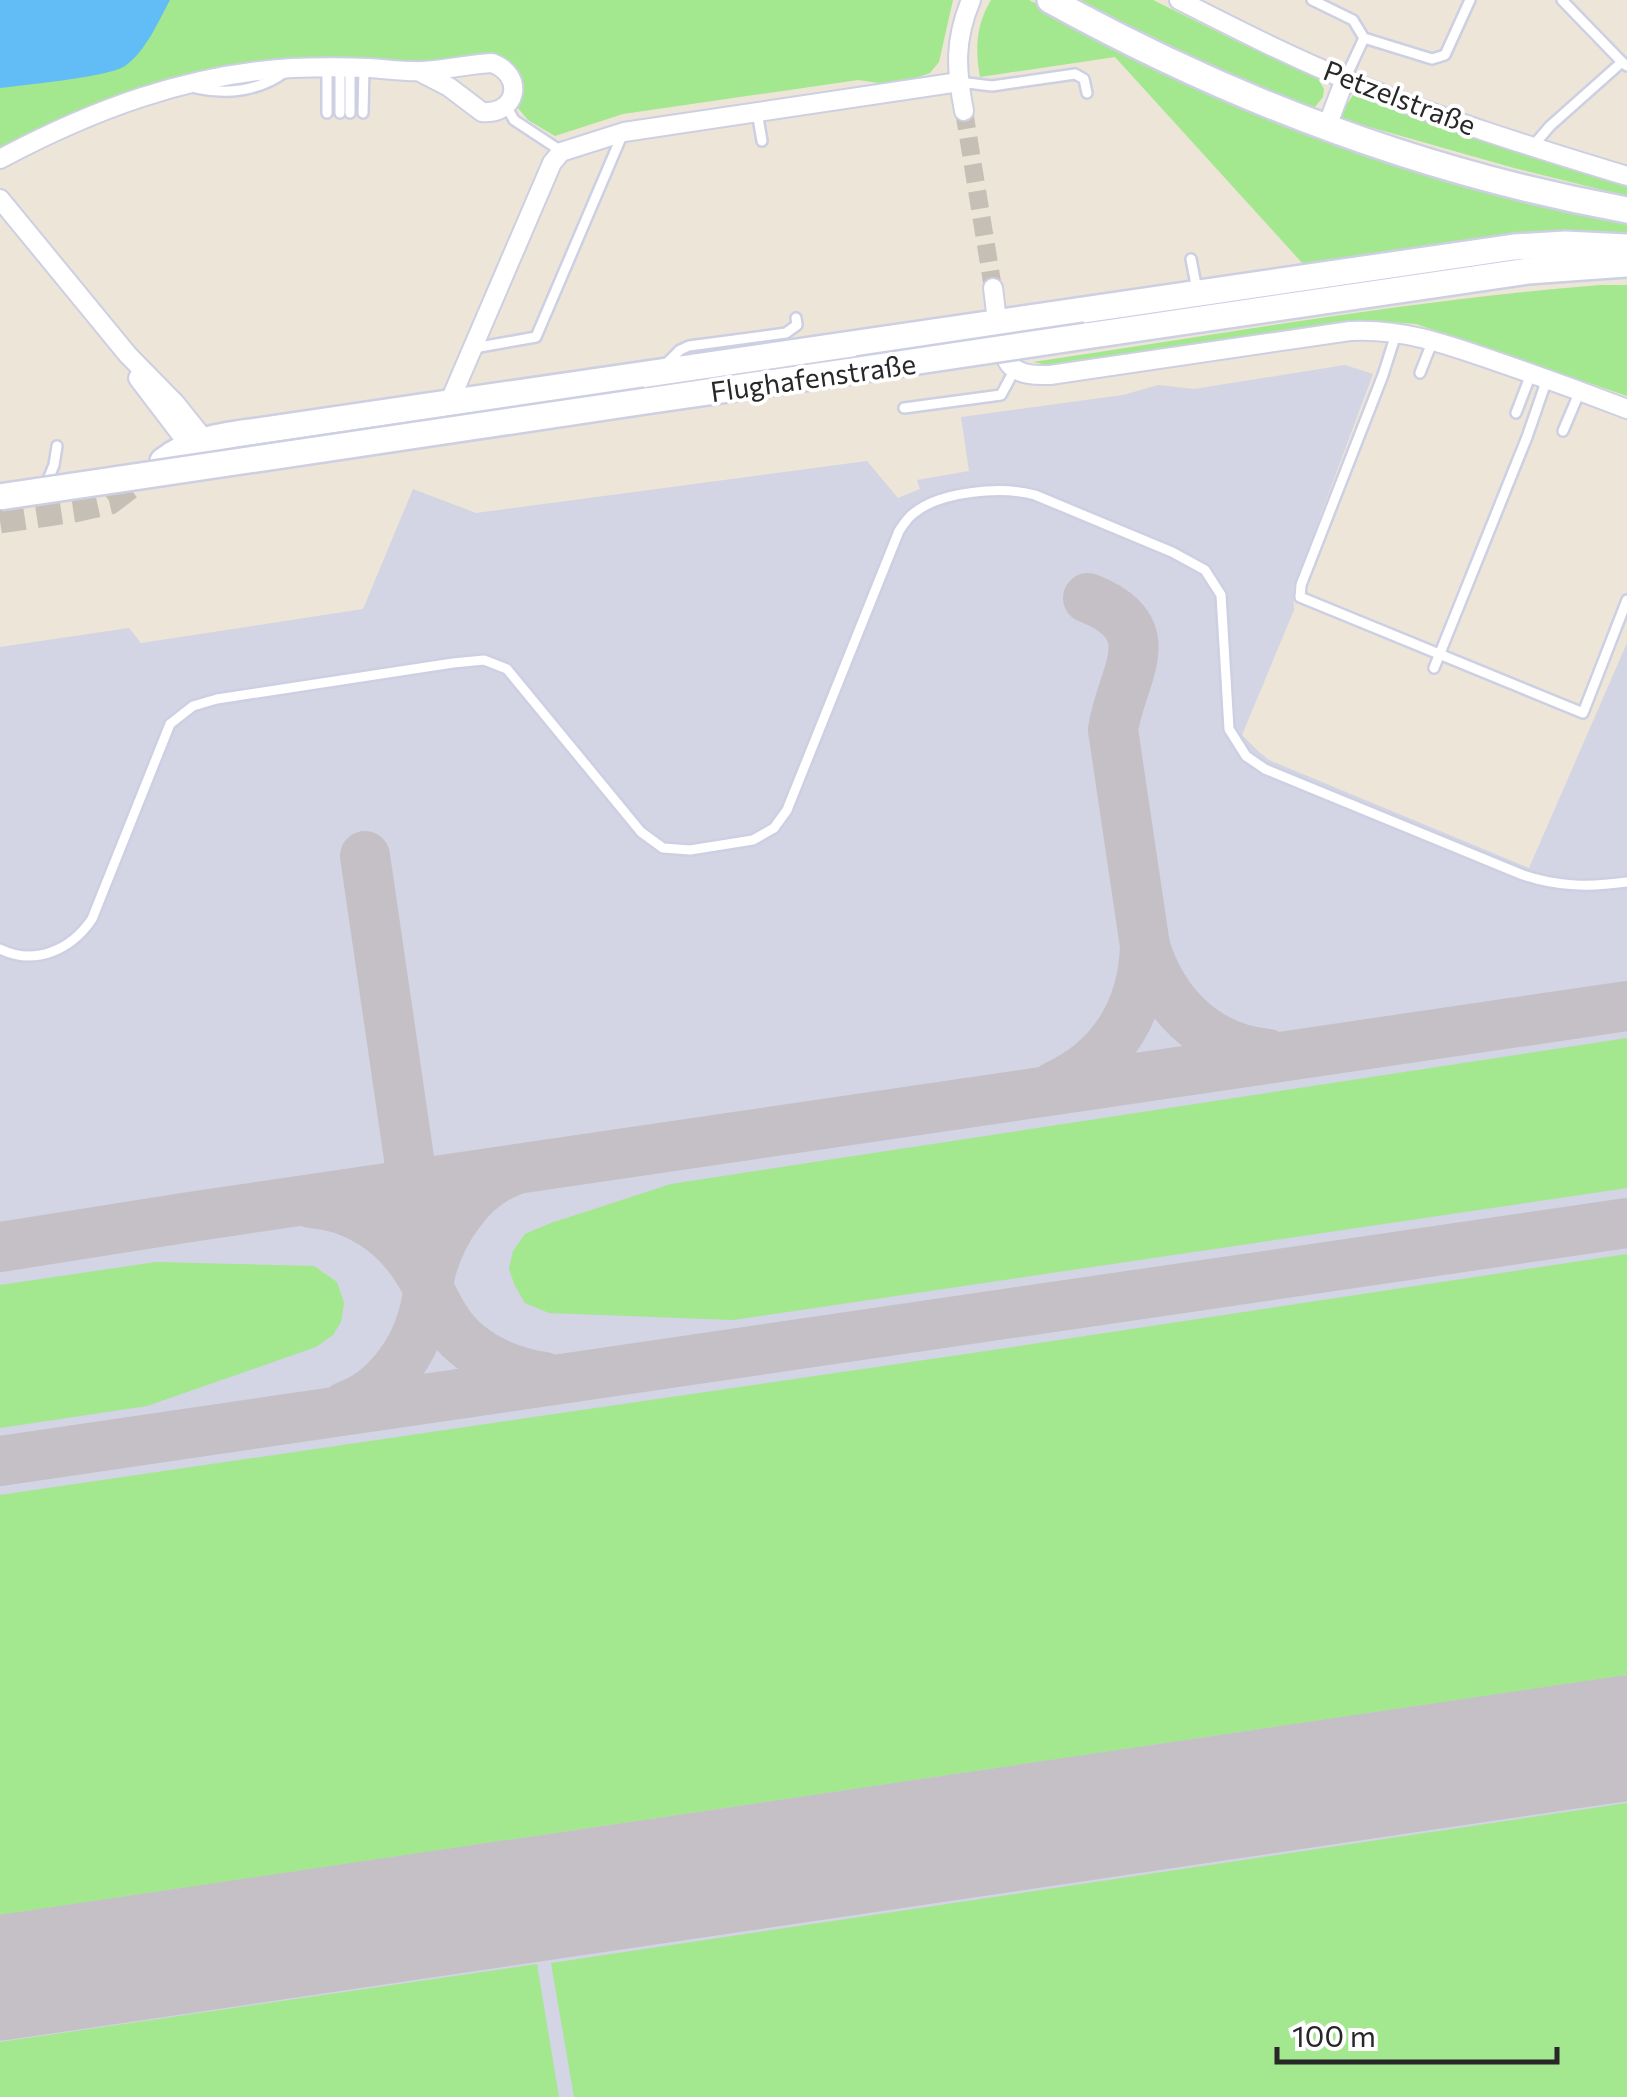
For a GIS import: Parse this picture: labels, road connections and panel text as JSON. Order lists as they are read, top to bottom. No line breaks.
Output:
{"streets":{"main road":["Flughafenstraße"],"street":["Petzelstraße"]},"scale_bar":"100 m"}
